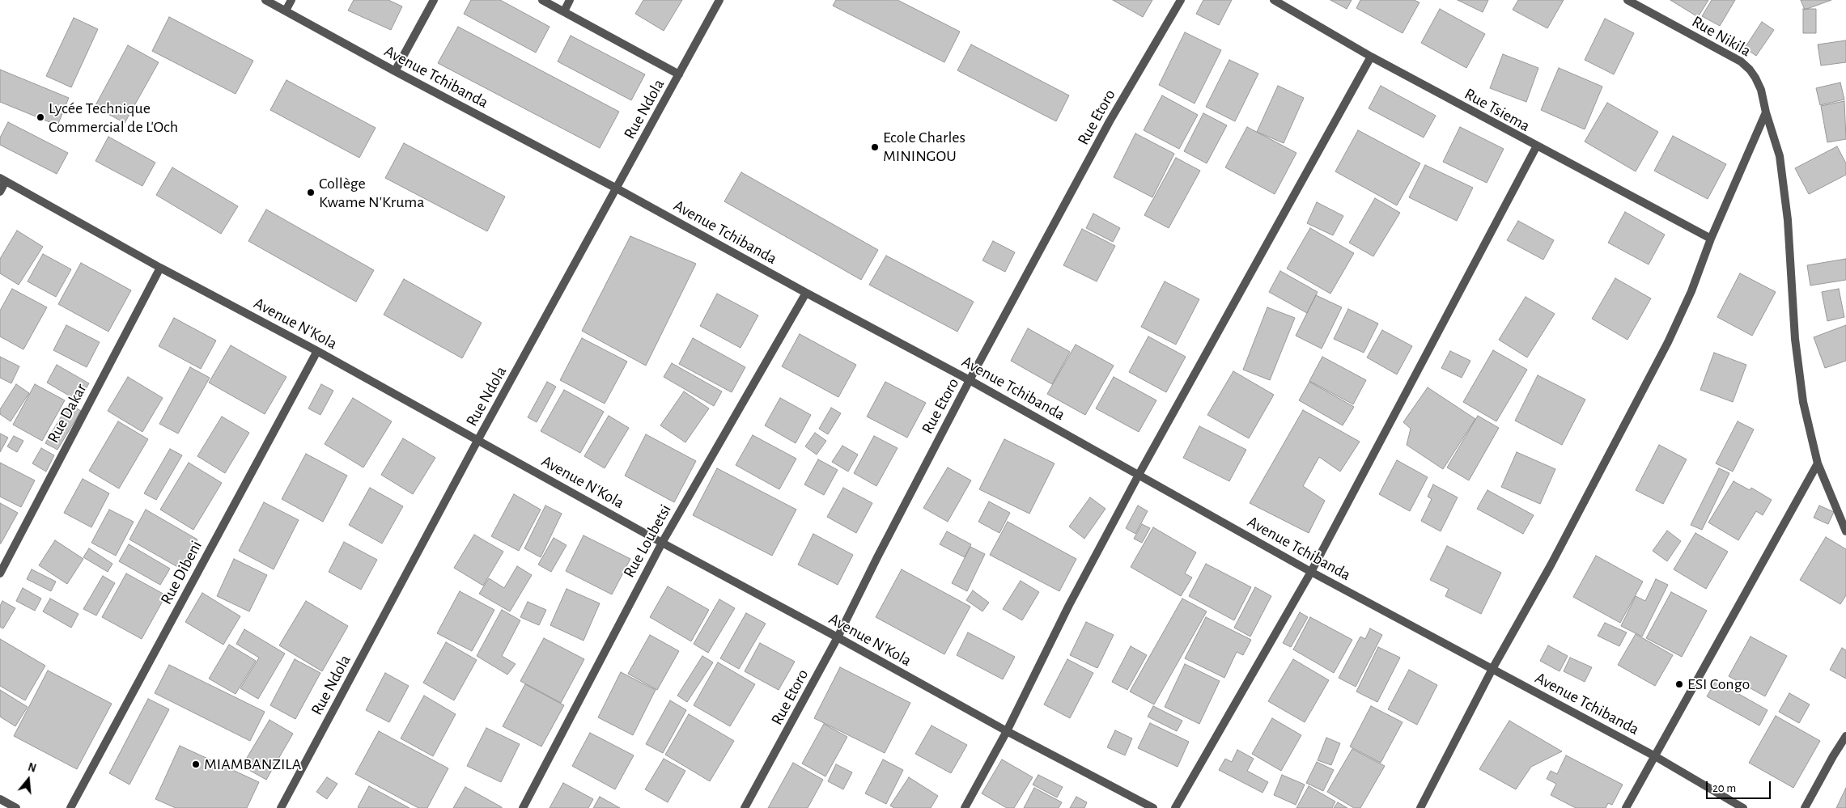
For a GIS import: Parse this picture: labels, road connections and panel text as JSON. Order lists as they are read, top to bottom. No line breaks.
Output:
{"streets":{"street":["Rue Nikila","Avenue Tchibanda","Rue Ndola","Rue Tsiema","Rue Etoro","Avenue N'Kola","Rue Dakar","Rue Loubetsi","Rue Dibeni"]},"crossings":[["Avenue Tchibanda","Rue Ndola"],["Avenue Tchibanda","Rue Etoro"],["Avenue Tchibanda","Rue Loubetsi"],["Rue Ndola","Avenue N'Kola"],["Rue Etoro","Avenue N'Kola"],["Avenue N'Kola","Rue Dakar"],["Avenue N'Kola","Rue Loubetsi"],["Avenue N'Kola","Rue Dibeni"]],"places":["Lycée Technique Commercial de L'Och","Ecole Charles MININGOU","Collège Kwame N'Kruma","ESI Congo","MIAMBANZILA"],"scale_bar":"20 m","north":"top"}
